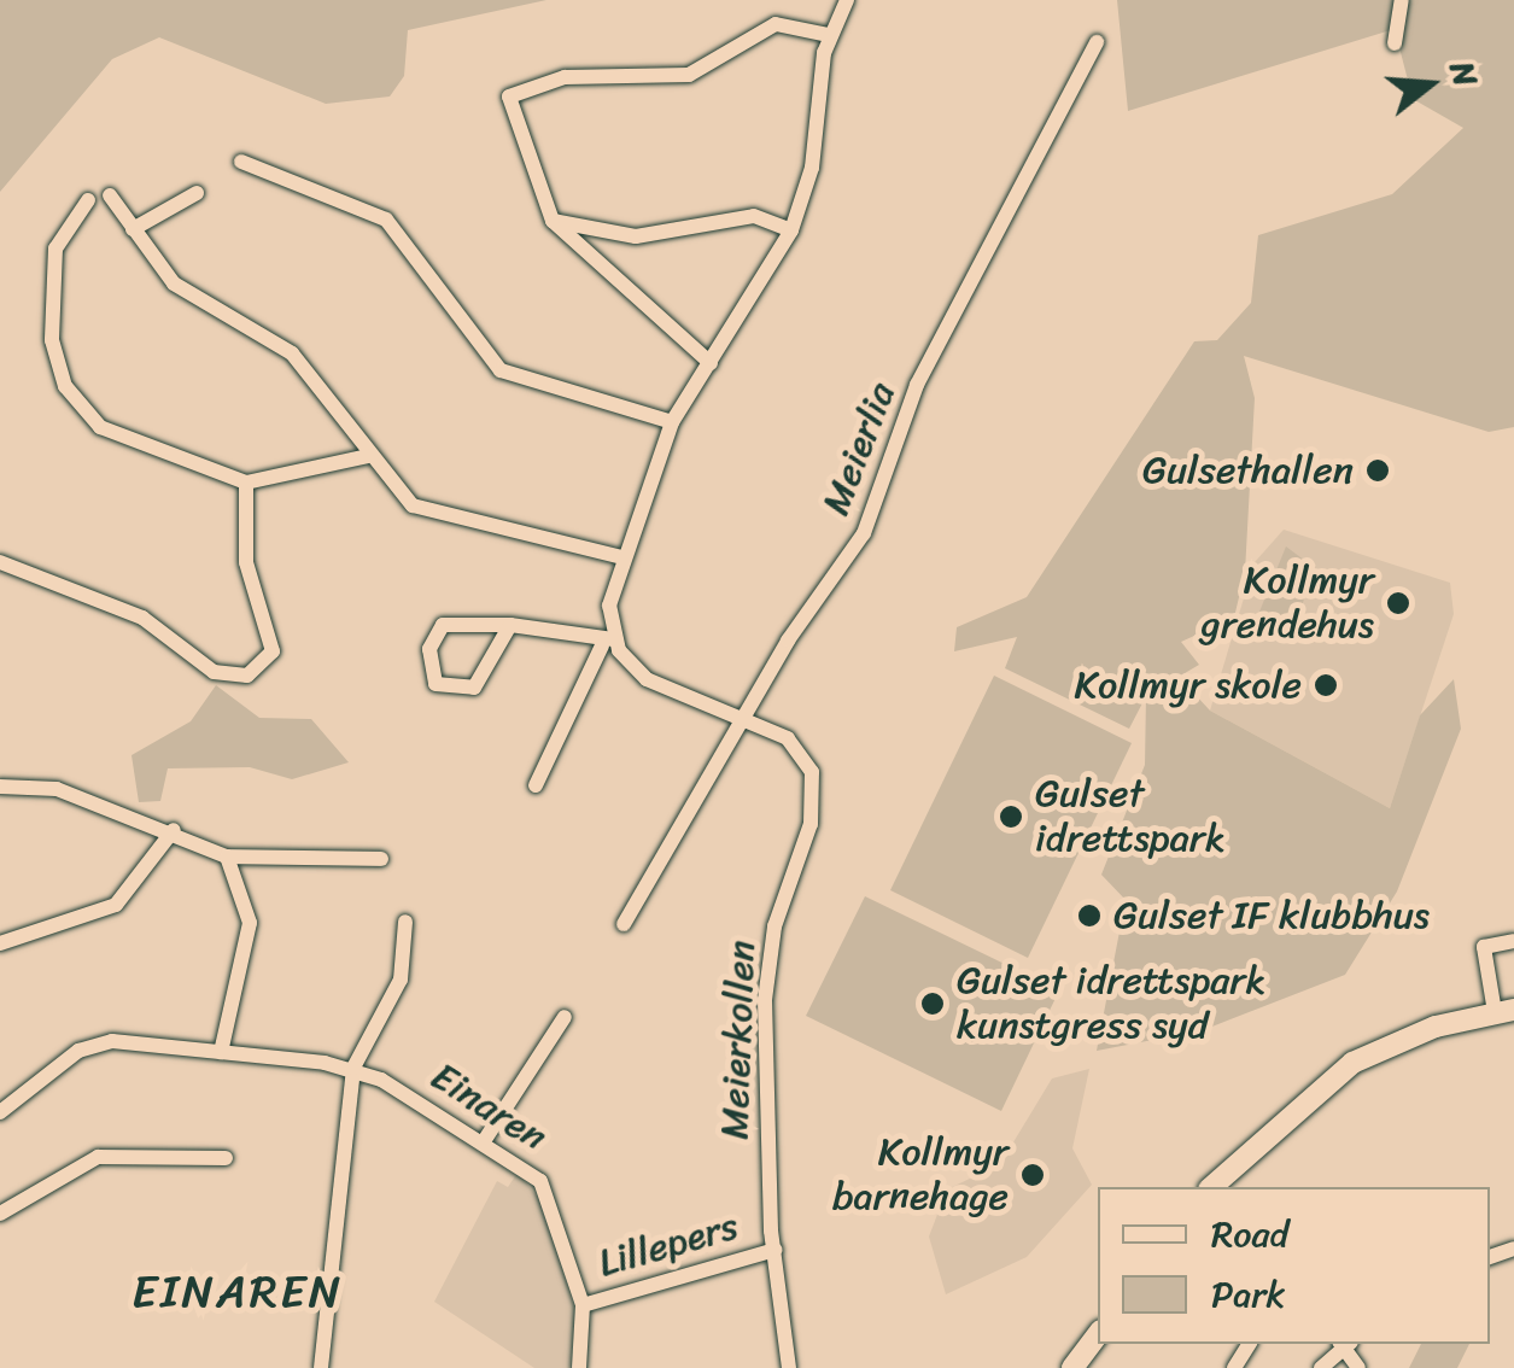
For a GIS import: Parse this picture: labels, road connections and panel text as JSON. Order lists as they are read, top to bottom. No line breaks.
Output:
{"streets":{"street":["Meierlia","Meierkollen","Einaren","Lillepers"]},"crossings":[["Meierlia","Meierkollen"],["Meierkollen","Lillepers"],["Einaren","Lillepers"]],"districts":["EINAREN"],"places":["Gulsethallen","Kollmyr grendehus","Kollmyr skole","Gulset idrettspark","Gulset IF klubbhus","Gulset idrettspark kunstgress syd","Kollmyr barnehage"],"legend":["Road","Park"],"north":"right"}
